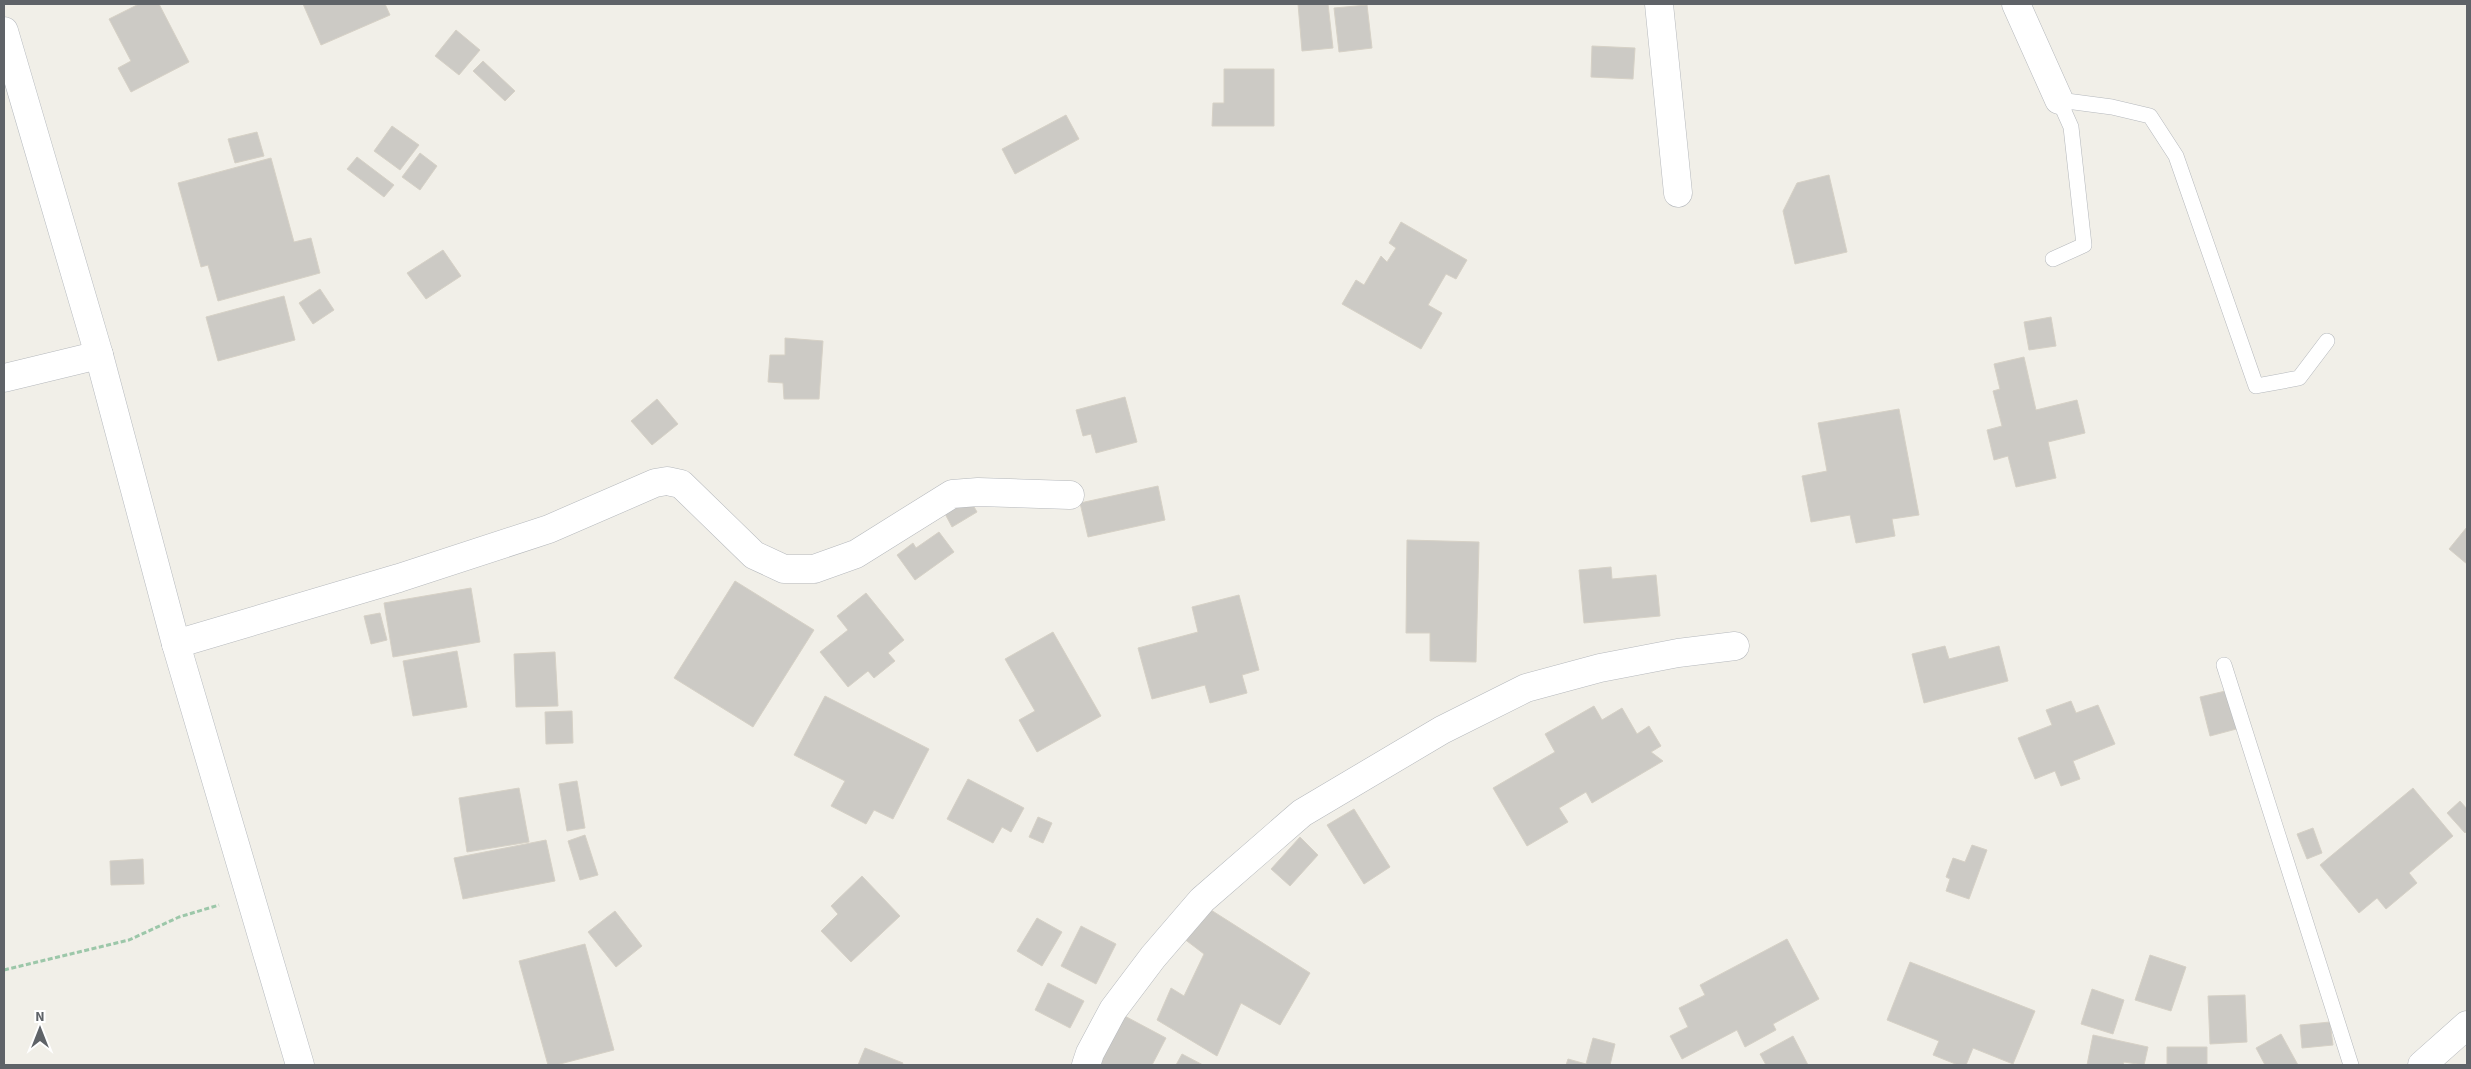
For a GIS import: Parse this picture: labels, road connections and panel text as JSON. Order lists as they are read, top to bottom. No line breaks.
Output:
{"north":"top"}
